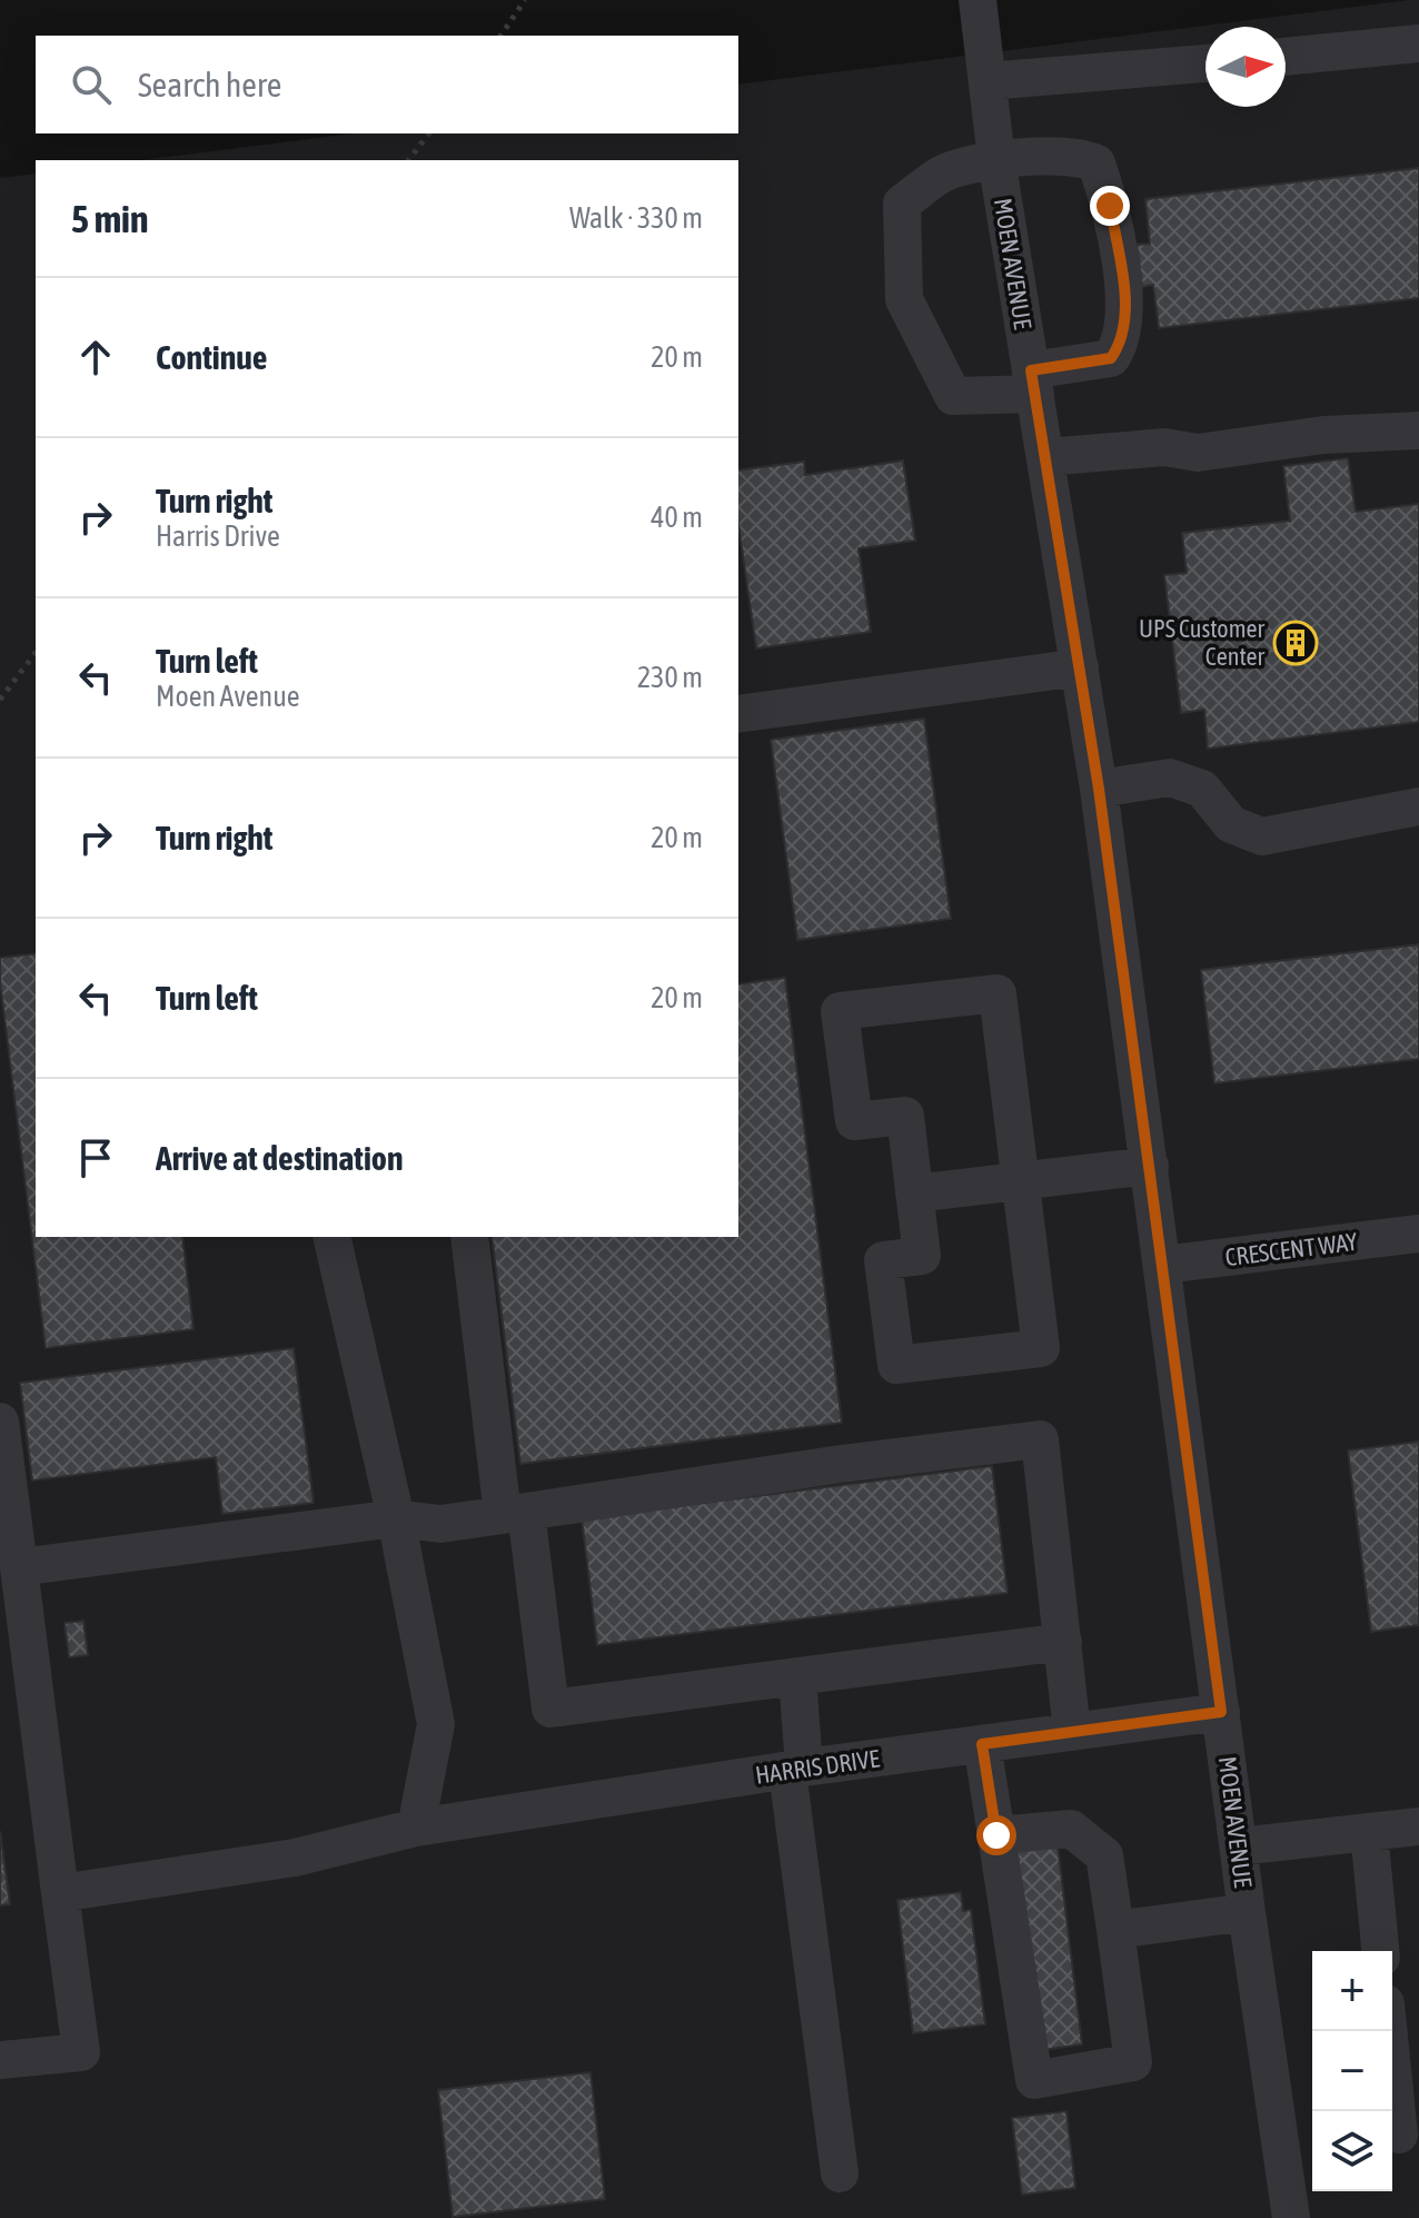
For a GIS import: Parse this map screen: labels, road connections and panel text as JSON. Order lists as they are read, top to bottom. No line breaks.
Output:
{"streets":{"street":["MOEN AVENUE","CRESCENT WAY","HARRIS DRIVE"]},"crossings":[["MOEN AVENUE","CRESCENT WAY"],["MOEN AVENUE","HARRIS DRIVE"]],"places":{"building":["UPS Customer Center"]},"north":"right","page":{"search":"Search here","heading":["5 min","Walk · 330 m"],"list":[["Continue","20 m"],["Turn right","Harris Drive","40 m"],["Turn left","Moen Avenue","230 m"],["Turn right","20 m"],["Turn left","20 m"],"Arrive at destination"],"map_buttons":["+","−"]}}
